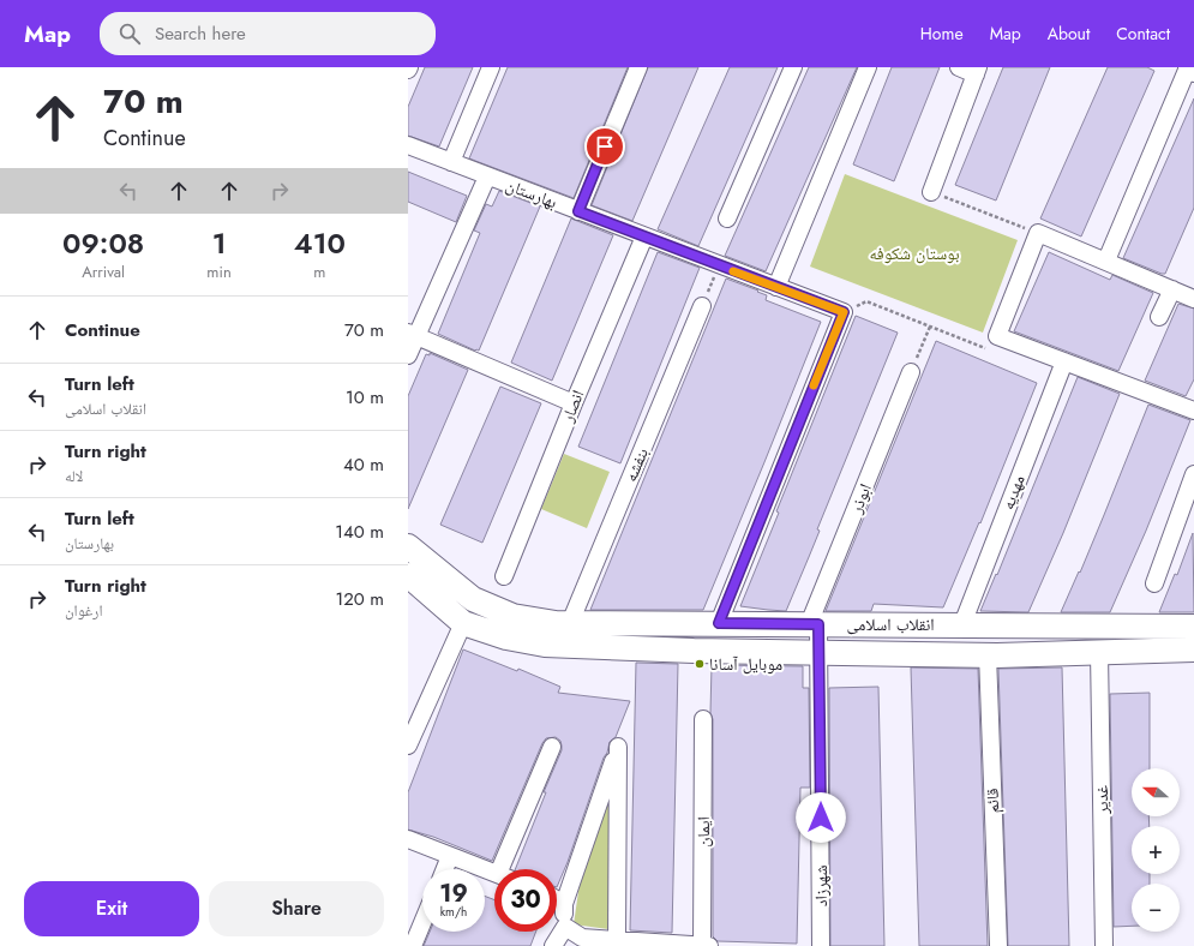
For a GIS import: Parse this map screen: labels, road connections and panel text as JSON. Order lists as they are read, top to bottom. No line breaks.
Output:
{"streets":{"main road":["انقلاب اسلامی"],"street":["بهارستان","انصار","بنفشه","مهدیه","ابوذر","غدیر","قائم","ایمان","شهرزاد"]},"crossings":[["بهارستان","انصار"],["بنفشه","انقلاب اسلامی"],["مهدیه","انقلاب اسلامی"],["ابوذر","انقلاب اسلامی"],["ابوذر","شهرزاد"],["انقلاب اسلامی","غدیر"],["انقلاب اسلامی","قائم"],["انقلاب اسلامی","شهرزاد"]],"parks":["بوستان شکوفه"],"places":["موبایل آسانا"],"north":"left","page":{"header":"Map","search":"Search here","nav":["Home","Map","About","Contact"],"turn":["70 m","Continue"],"eta":["09:08","Arrival","1","min","410","m"],"list":[{"name":"Continue","value":"70 m"},{"name":"Turn left","note":"انقلاب اسلامی","value":"10 m"},{"name":"Turn right","note":"لاله","value":"40 m"},{"name":"Turn left","note":"بهارستان","value":"140 m"},{"name":"Turn right","note":"ارغوان","value":"120 m"}],"map_buttons":["+","−"],"speed":"19 km/h","limit":"30","buttons":["Exit","Share"]}}
